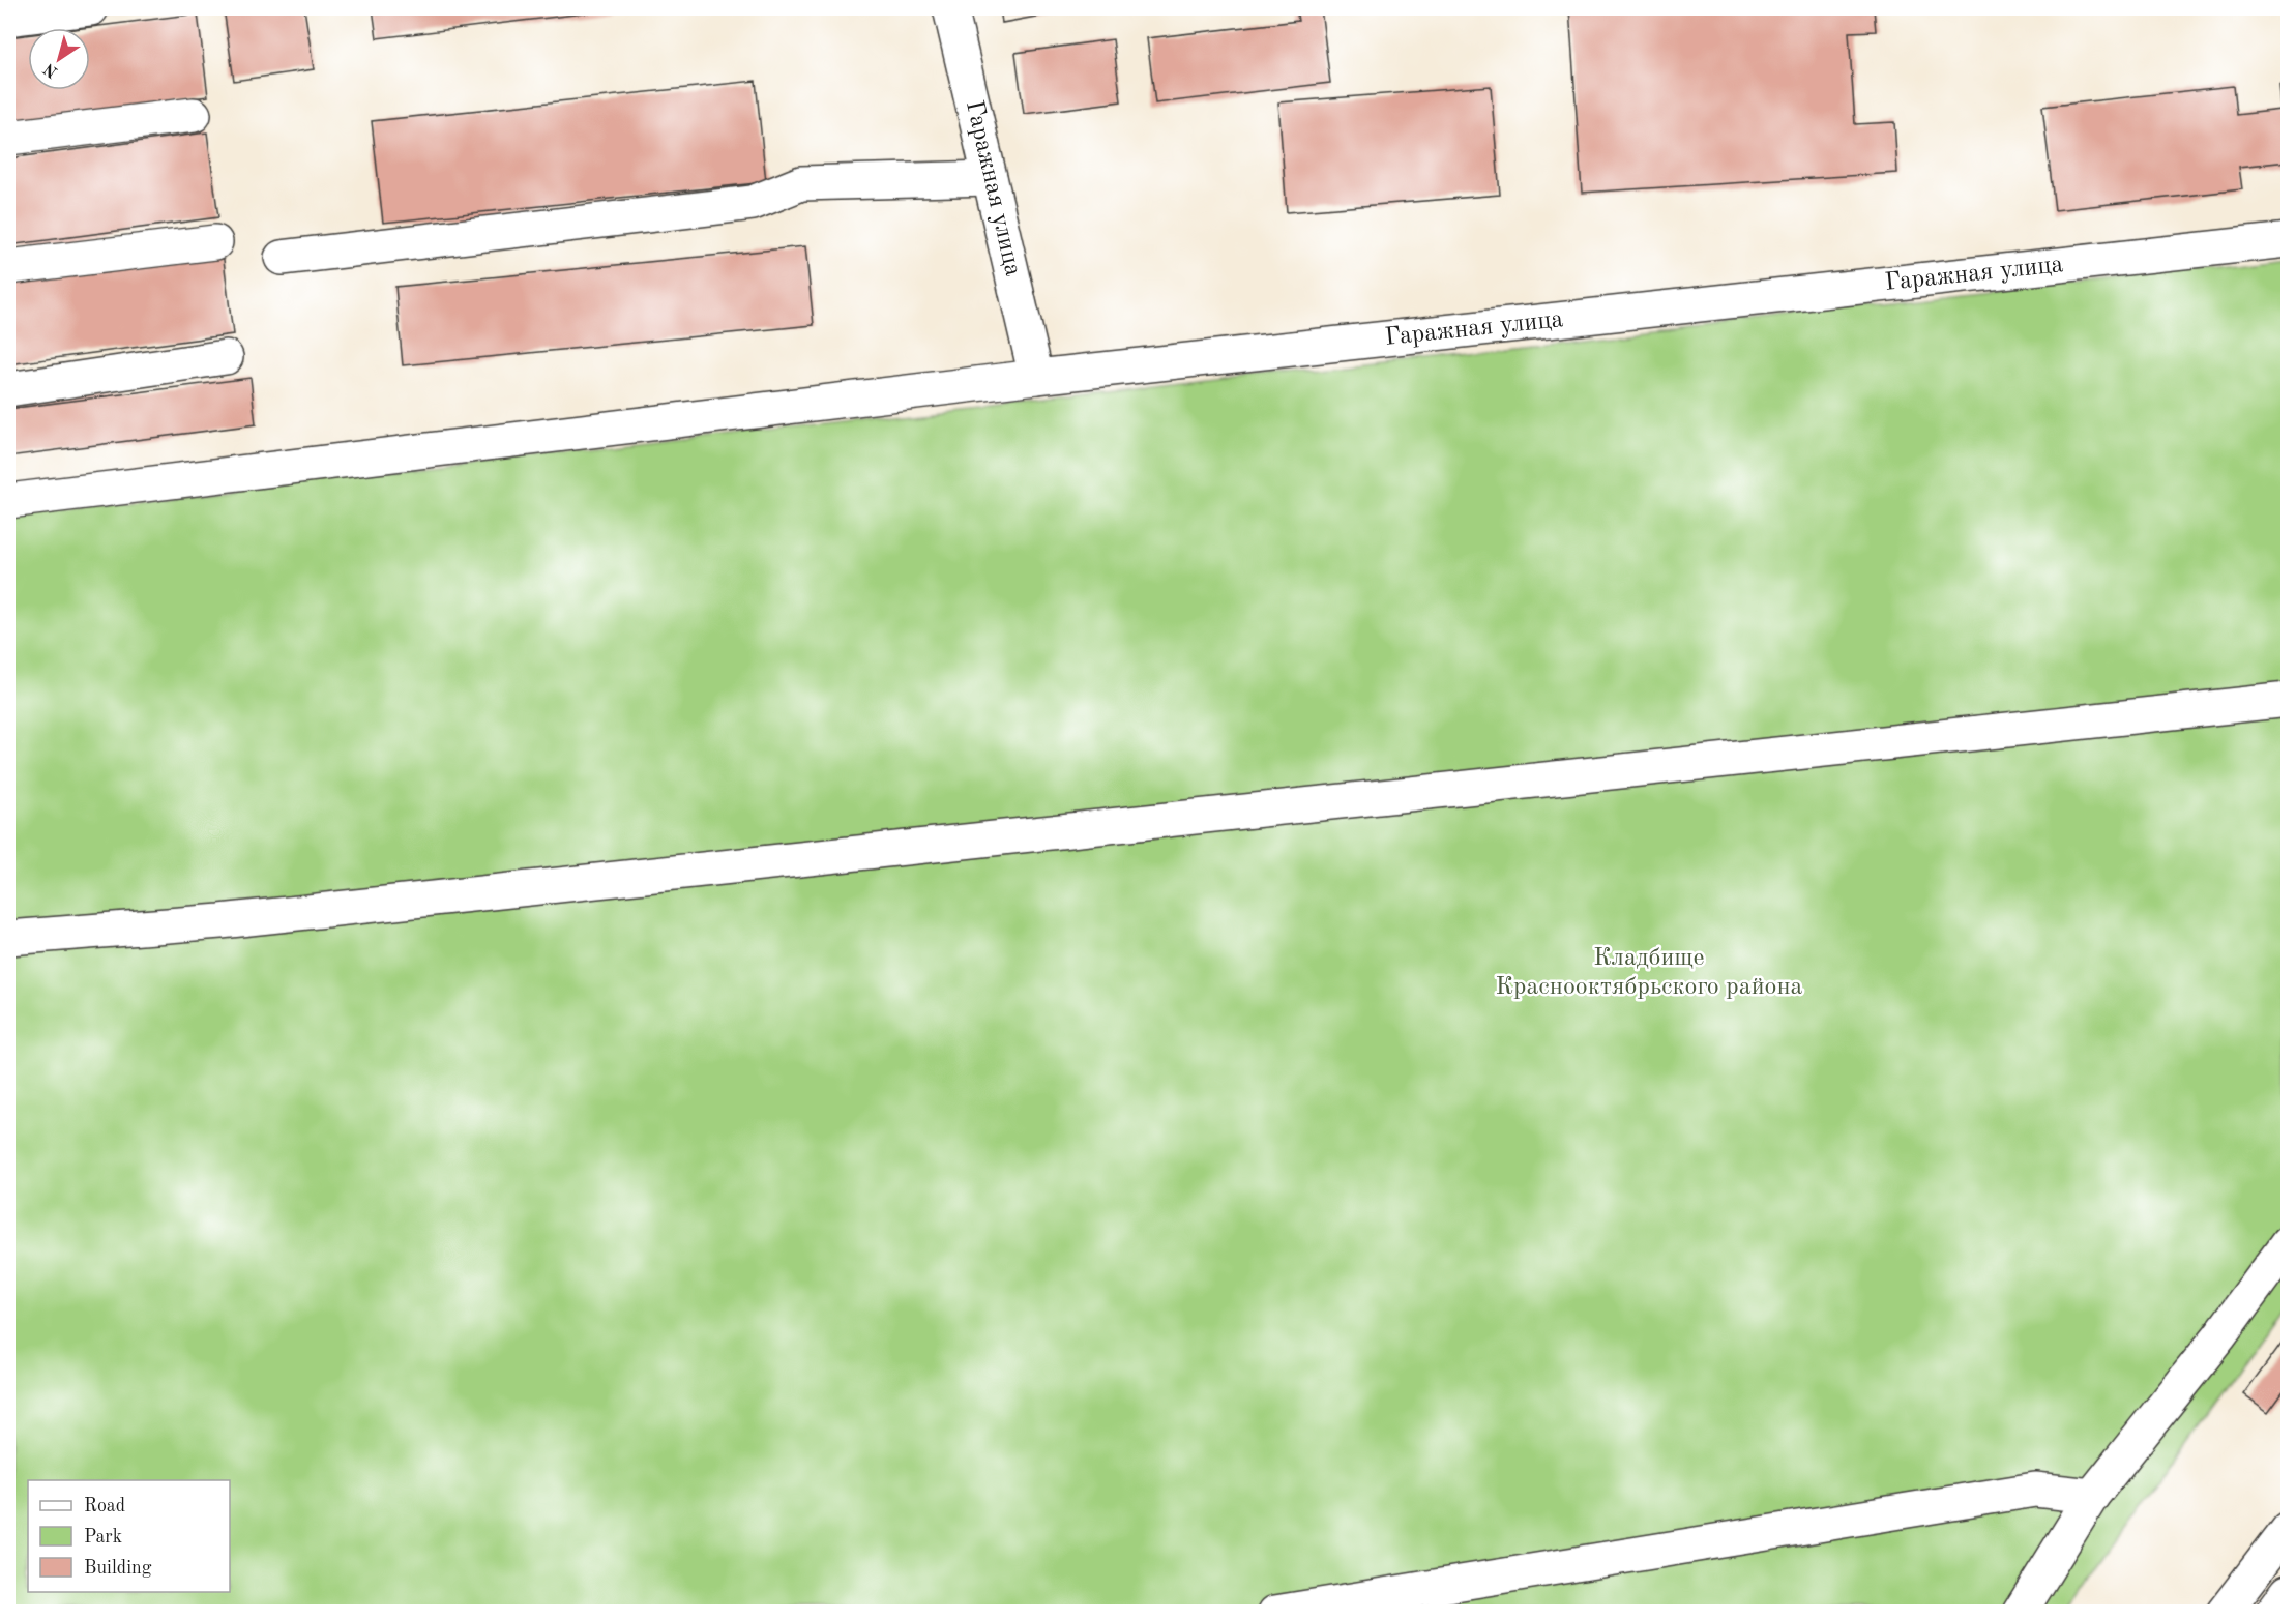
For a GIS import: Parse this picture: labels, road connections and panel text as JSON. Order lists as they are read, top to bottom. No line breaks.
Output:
{"streets":{"main road":["Гаражная улица"]},"parks":["Кладбище Краснооктябрьского района"],"legend":["Road","Park","Building"],"north":"bottom left"}
